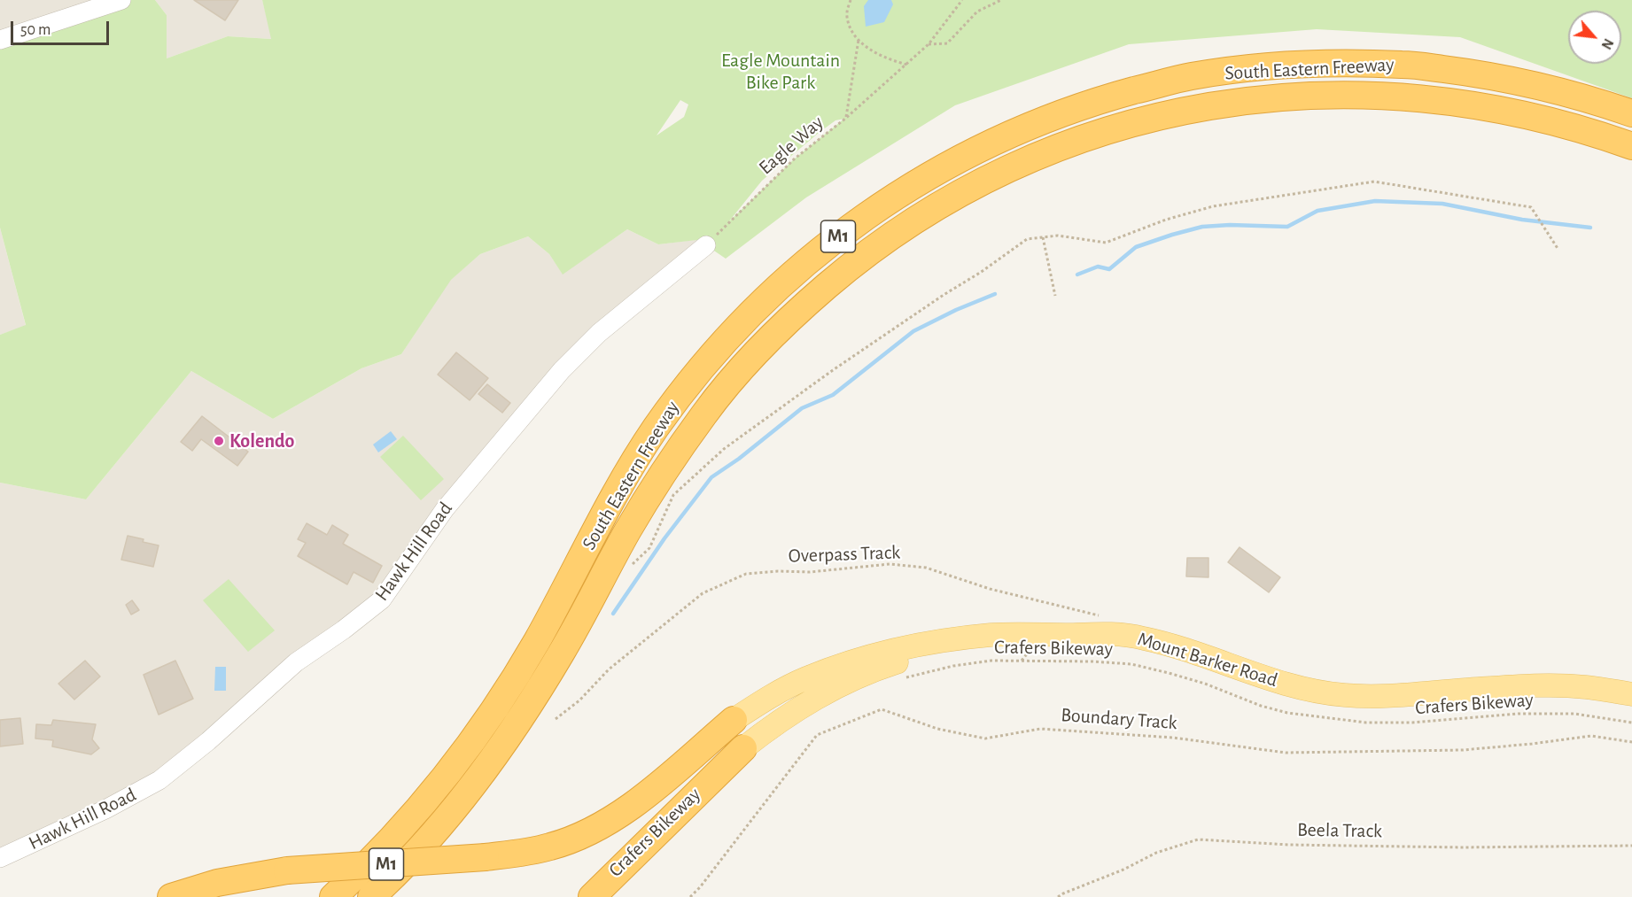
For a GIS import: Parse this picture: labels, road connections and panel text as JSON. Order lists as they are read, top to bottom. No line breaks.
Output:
{"streets":{"highway":["South Eastern Freeway","M1"],"main road":["Mount Barker Road"],"street":["Hawk Hill Road"],"path":["Eagle Way","Overpass Track","Crafers Bikeway","Boundary Track","Beela Track"]},"crossings":[["Eagle Way","Hawk Hill Road"],["M1","Mount Barker Road"]],"parks":["Eagle Mountain Bike Park"],"places":["Kolendo"],"scale_bar":"50 m","north":"bottom right"}
